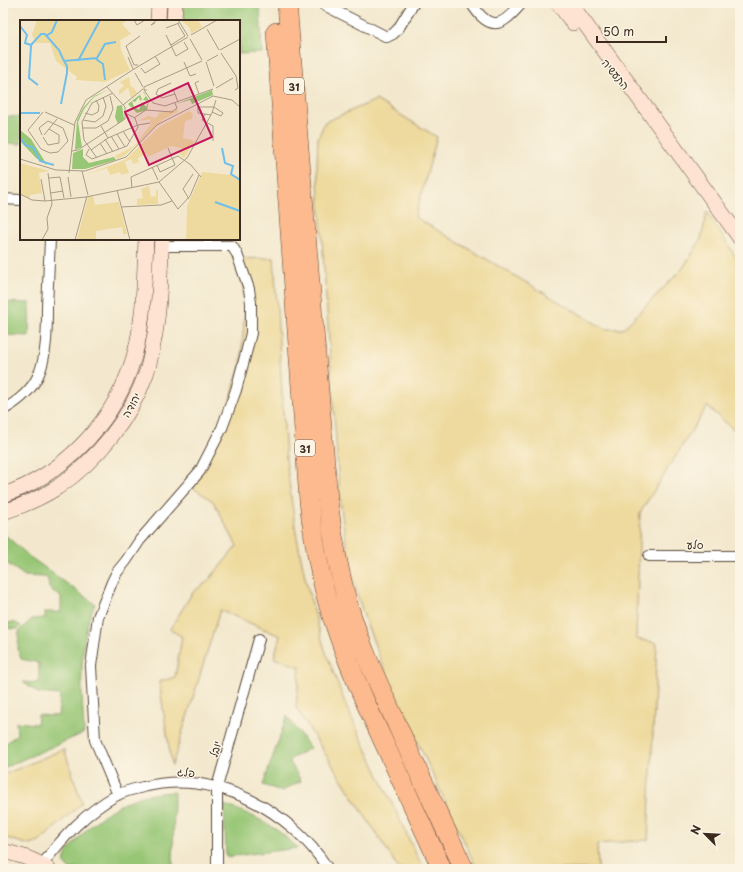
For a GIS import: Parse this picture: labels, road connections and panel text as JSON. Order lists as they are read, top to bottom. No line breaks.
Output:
{"streets":{"highway":["31"],"street":["התעשיה","יהודה","סלע","יובל","פלג"]},"crossings":[["יובל","פלג"]],"scale_bar":"50 m","north":"top left"}
